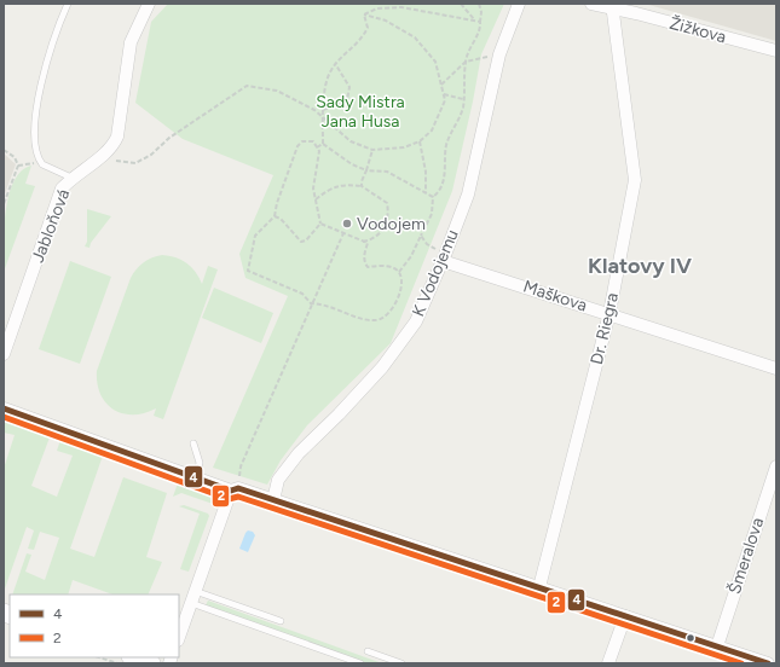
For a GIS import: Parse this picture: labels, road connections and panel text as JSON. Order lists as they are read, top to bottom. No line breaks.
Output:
{"streets":{"street":["Žižkova","Jabloňová","K Vodojemu","Maškova","Dr. Riegra","Šmeralova"]},"crossings":[["Žižkova","Dr. Riegra"],["K Vodojemu","Maškova"],["Maškova","Dr. Riegra"]],"districts":["Klatovy IV"],"parks":["Sady Mistra Jana Husa"],"places":["Vodojem"],"lines":["transit line 4","transit line 2"],"legend":["4","2"]}
